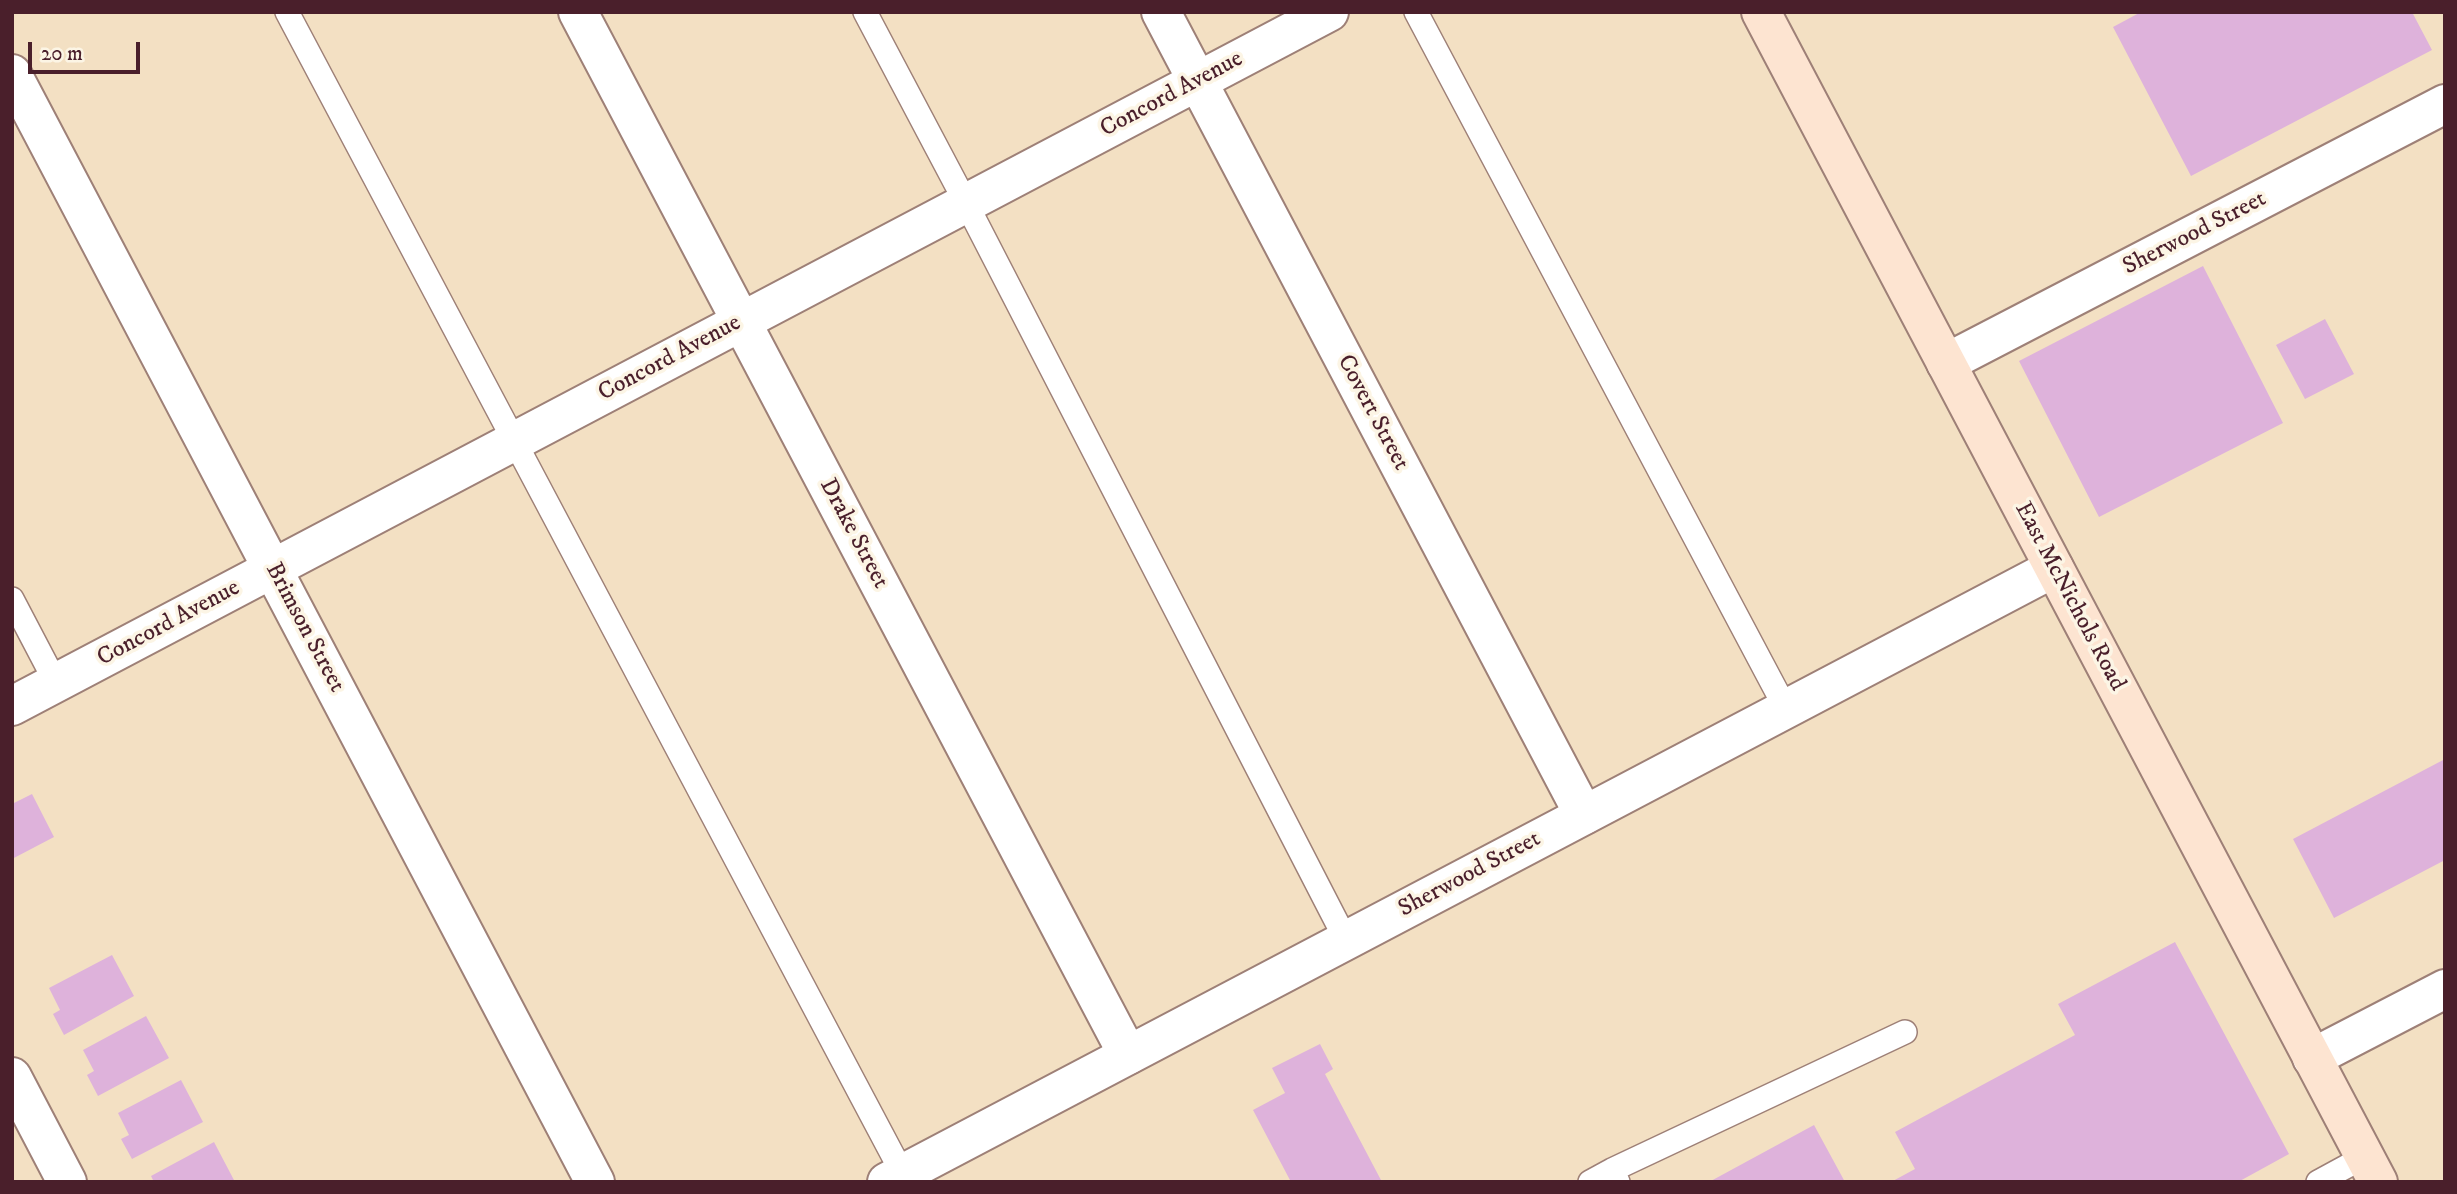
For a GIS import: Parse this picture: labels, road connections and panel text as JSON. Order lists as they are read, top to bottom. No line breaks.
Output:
{"streets":{"main road":["East McNichols Road"],"street":["Concord Avenue","Sherwood Street","Covert Street","Drake Street","Brimson Street"]},"crossings":[["Concord Avenue","Covert Street"],["Concord Avenue","Drake Street"],["Concord Avenue","Brimson Street"],["Sherwood Street","Covert Street"],["Sherwood Street","Drake Street"],["Sherwood Street","East McNichols Road"]],"scale_bar":"20 m"}
